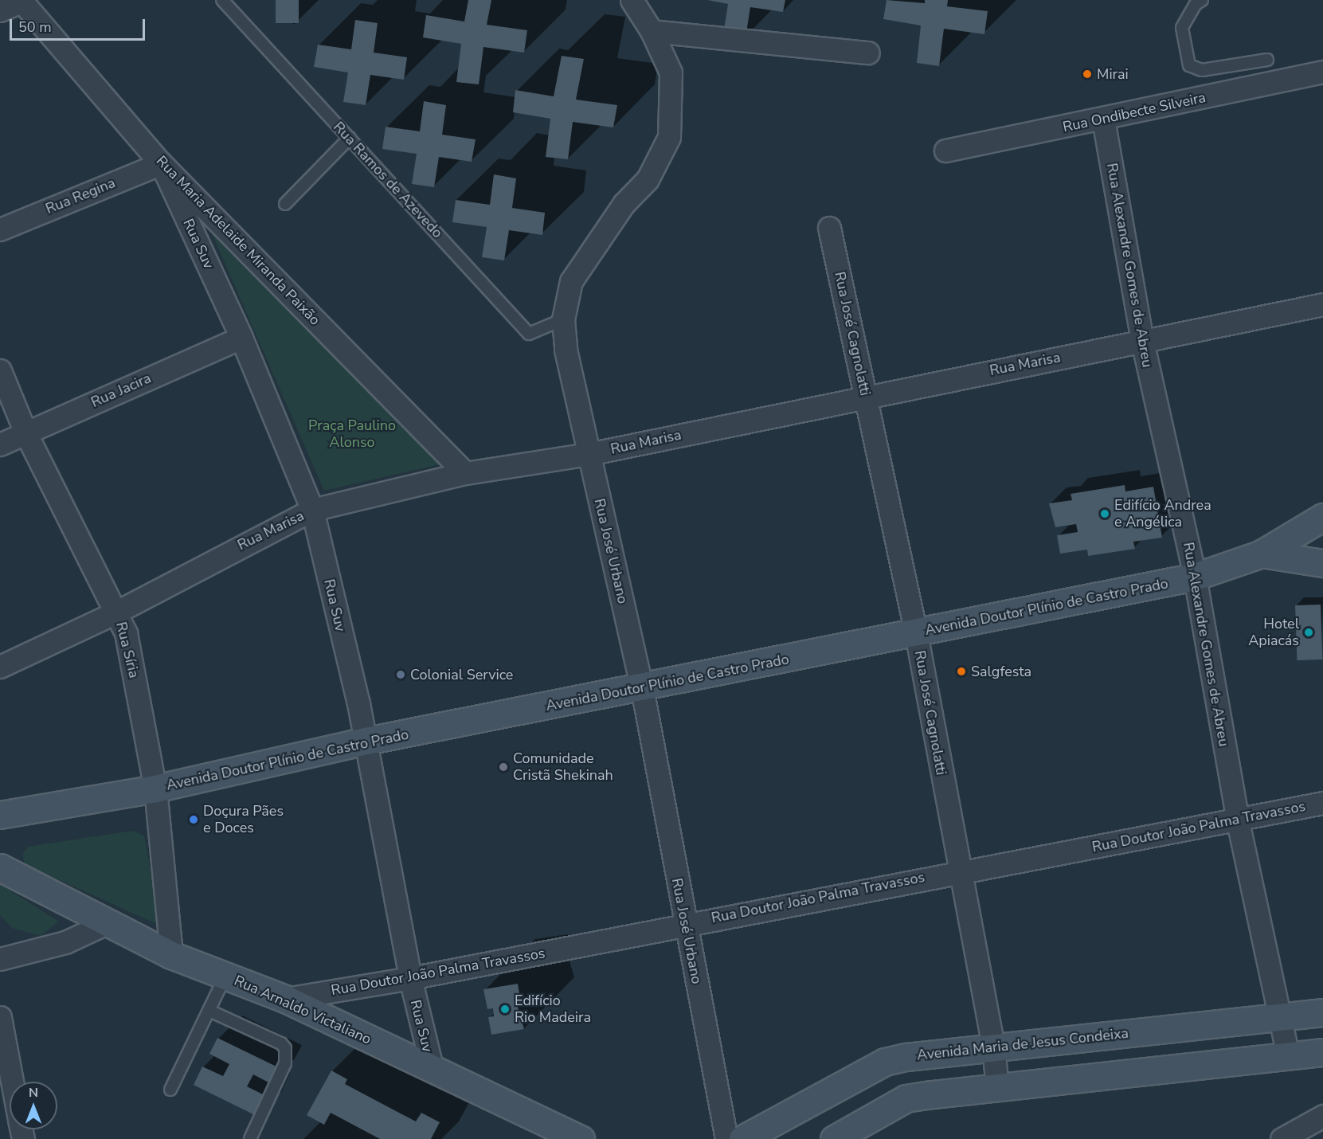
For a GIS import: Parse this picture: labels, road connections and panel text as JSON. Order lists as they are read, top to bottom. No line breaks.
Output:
{"streets":{"street":["Rua Ondibecte Silveira","Rua Regina","Rua Maria Adelaide Miranda Paixão","Rua Suv","Rua Alexandre Gomes de Abreu","Rua José Cagnolatti","Rua Marisa","Rua Jacira","Rua José Urbano","Avenida Doutor Plínio de Castro Prado","Rua Síria","Rua Doutor João Palma Travassos","Rua Arnaldo Victaliano","Avenida Maria de Jesus Condeixa"],"lane":["Rua Ramos de Azevedo"]},"crossings":[["Rua Ondibecte Silveira","Rua Alexandre Gomes de Abreu"],["Rua Ramos de Azevedo","Rua José Urbano"],["Rua Regina","Rua Maria Adelaide Miranda Paixão"],["Rua Regina","Rua Suv"],["Rua Maria Adelaide Miranda Paixão","Rua Suv"],["Rua Maria Adelaide Miranda Paixão","Rua Marisa"],["Rua Suv","Rua Marisa"],["Rua Suv","Rua Jacira"],["Rua Suv","Avenida Doutor Plínio de Castro Prado"],["Rua Suv","Rua Doutor João Palma Travassos"],["Rua Suv","Rua Arnaldo Victaliano"],["Rua Alexandre Gomes de Abreu","Rua Marisa"],["Rua Alexandre Gomes de Abreu","Avenida Doutor Plínio de Castro Prado"],["Rua Alexandre Gomes de Abreu","Rua Doutor João Palma Travassos"],["Rua Alexandre Gomes de Abreu","Avenida Maria de Jesus Condeixa"],["Rua José Cagnolatti","Rua Marisa"],["Rua José Cagnolatti","Avenida Doutor Plínio de Castro Prado"],["Rua José Cagnolatti","Rua Doutor João Palma Travassos"],["Rua José Cagnolatti","Avenida Maria de Jesus Condeixa"],["Rua Marisa","Rua José Urbano"],["Rua Marisa","Rua Síria"],["Rua Jacira","Rua Síria"],["Rua José Urbano","Avenida Doutor Plínio de Castro Prado"],["Rua José Urbano","Rua Doutor João Palma Travassos"],["Avenida Doutor Plínio de Castro Prado","Rua Síria"],["Rua Síria","Rua Arnaldo Victaliano"],["Rua Doutor João Palma Travassos","Rua Arnaldo Victaliano"]],"parks":["Praça Paulino Alonso"],"places":["Mirai","Edifício Andrea e Angélica","Hotel Apiacás","Salgfesta","Colonial Service","Comunidade Cristã Shekinah","Doçura Pães e Doces","Edifício Rio Madeira"],"scale_bar":"50 m","north":"top"}
